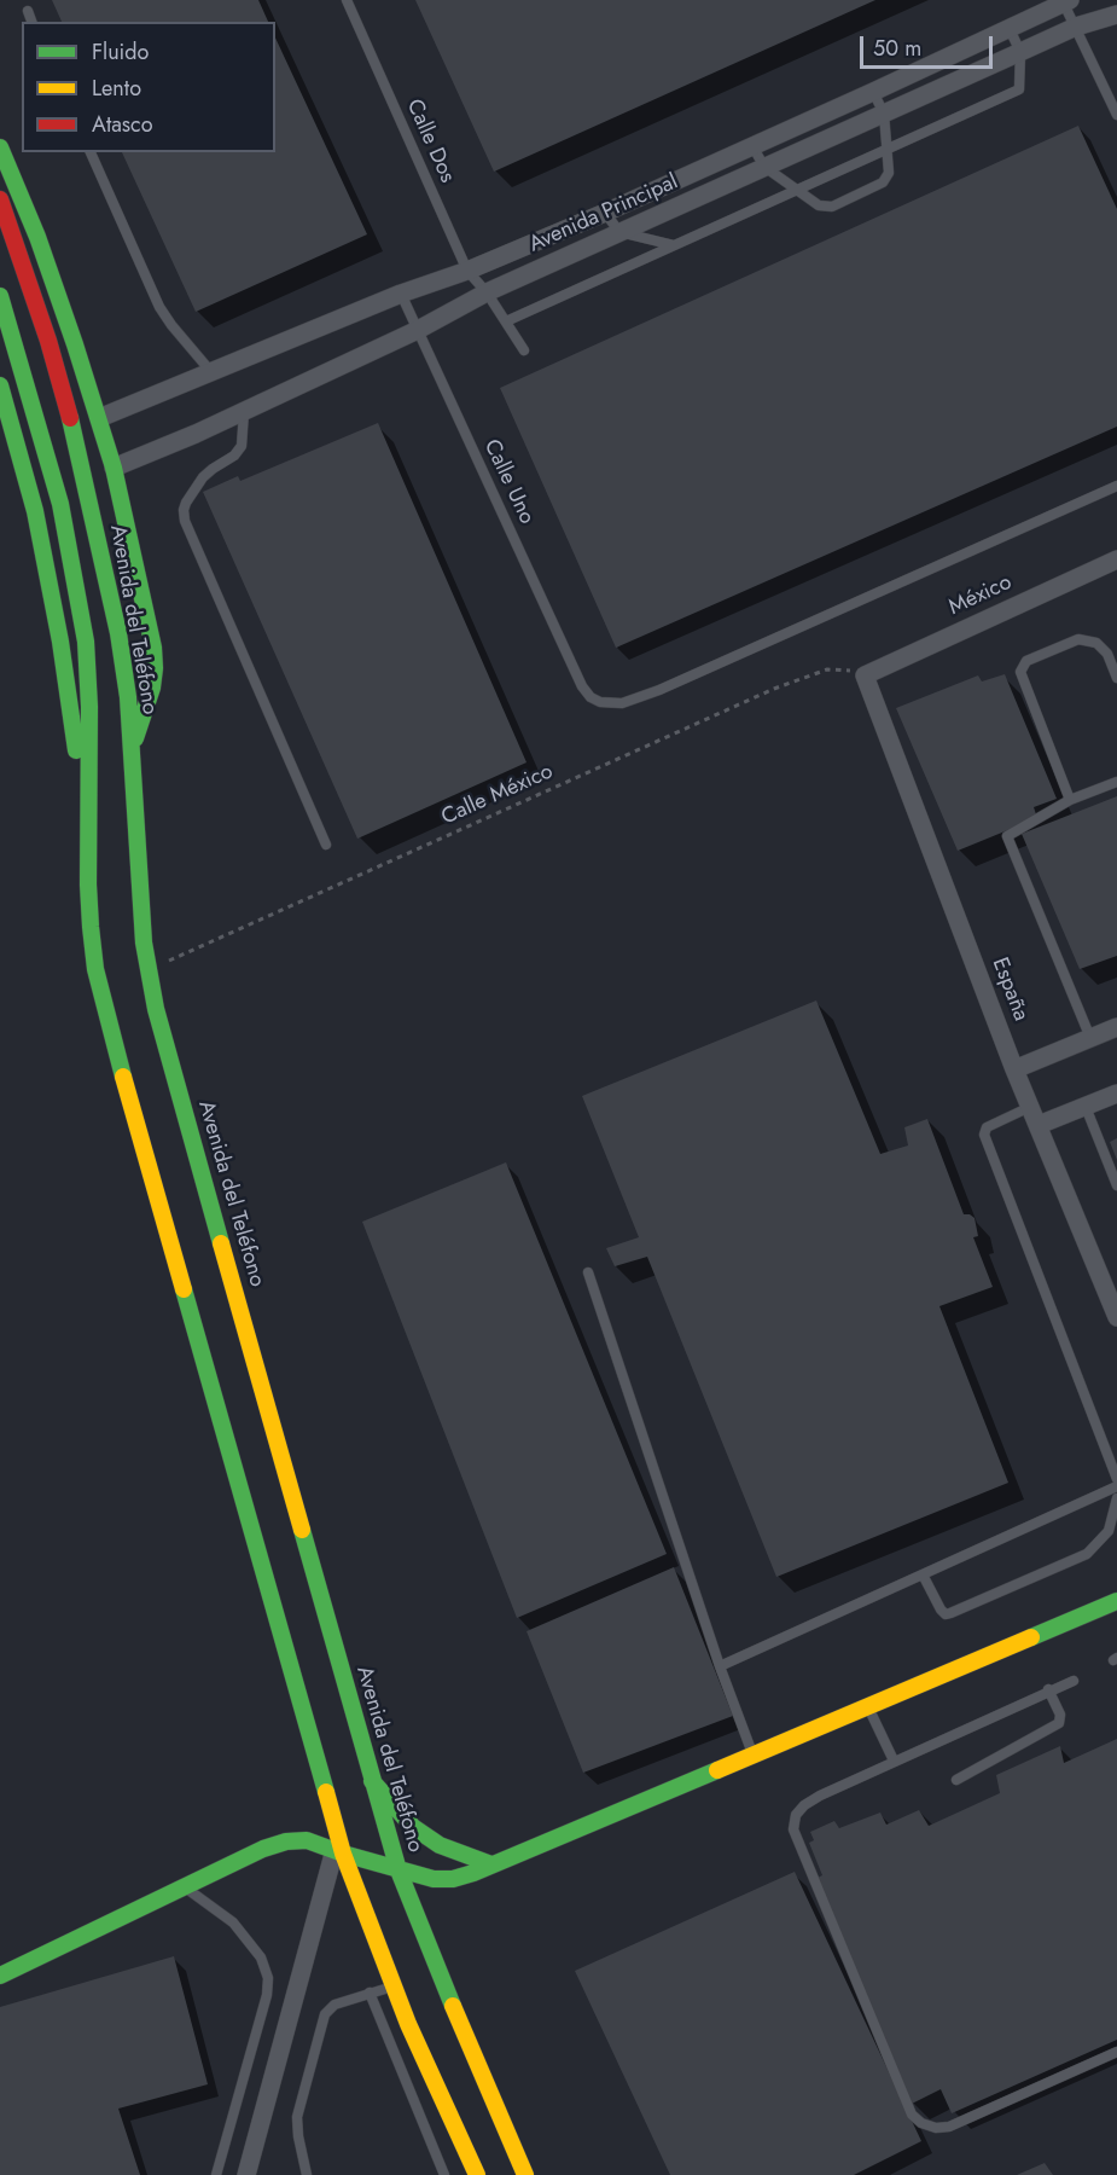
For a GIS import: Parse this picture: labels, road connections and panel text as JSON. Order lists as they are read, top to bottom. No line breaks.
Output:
{"streets":{"main road":["Avenida del Teléfono"],"street":["Avenida Principal","México","España"],"lane":["Calle Dos","Calle Uno"],"path":["Calle México"]},"crossings":[["Calle Dos","Avenida Principal"],["Avenida Principal","Calle Uno"],["México","Calle México"],["México","España"],["Avenida del Teléfono","Calle México"],["Calle México","España"]],"legend":["Fluido","Lento","Atasco"],"scale_bar":"50 m"}
